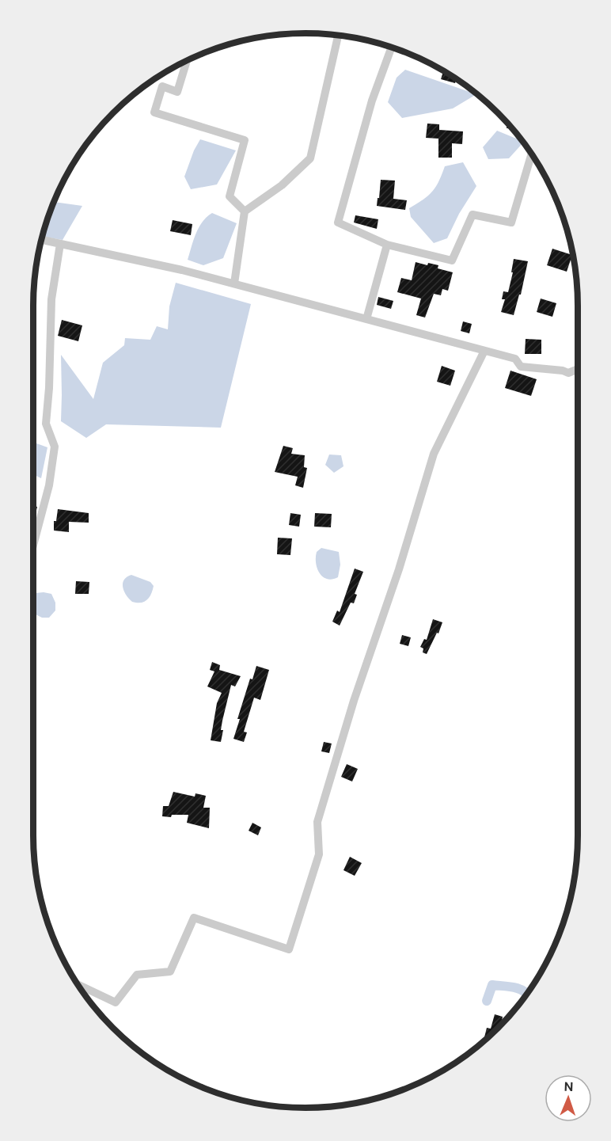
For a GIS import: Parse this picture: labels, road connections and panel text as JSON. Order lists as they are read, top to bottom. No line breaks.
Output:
{"north":"top"}
